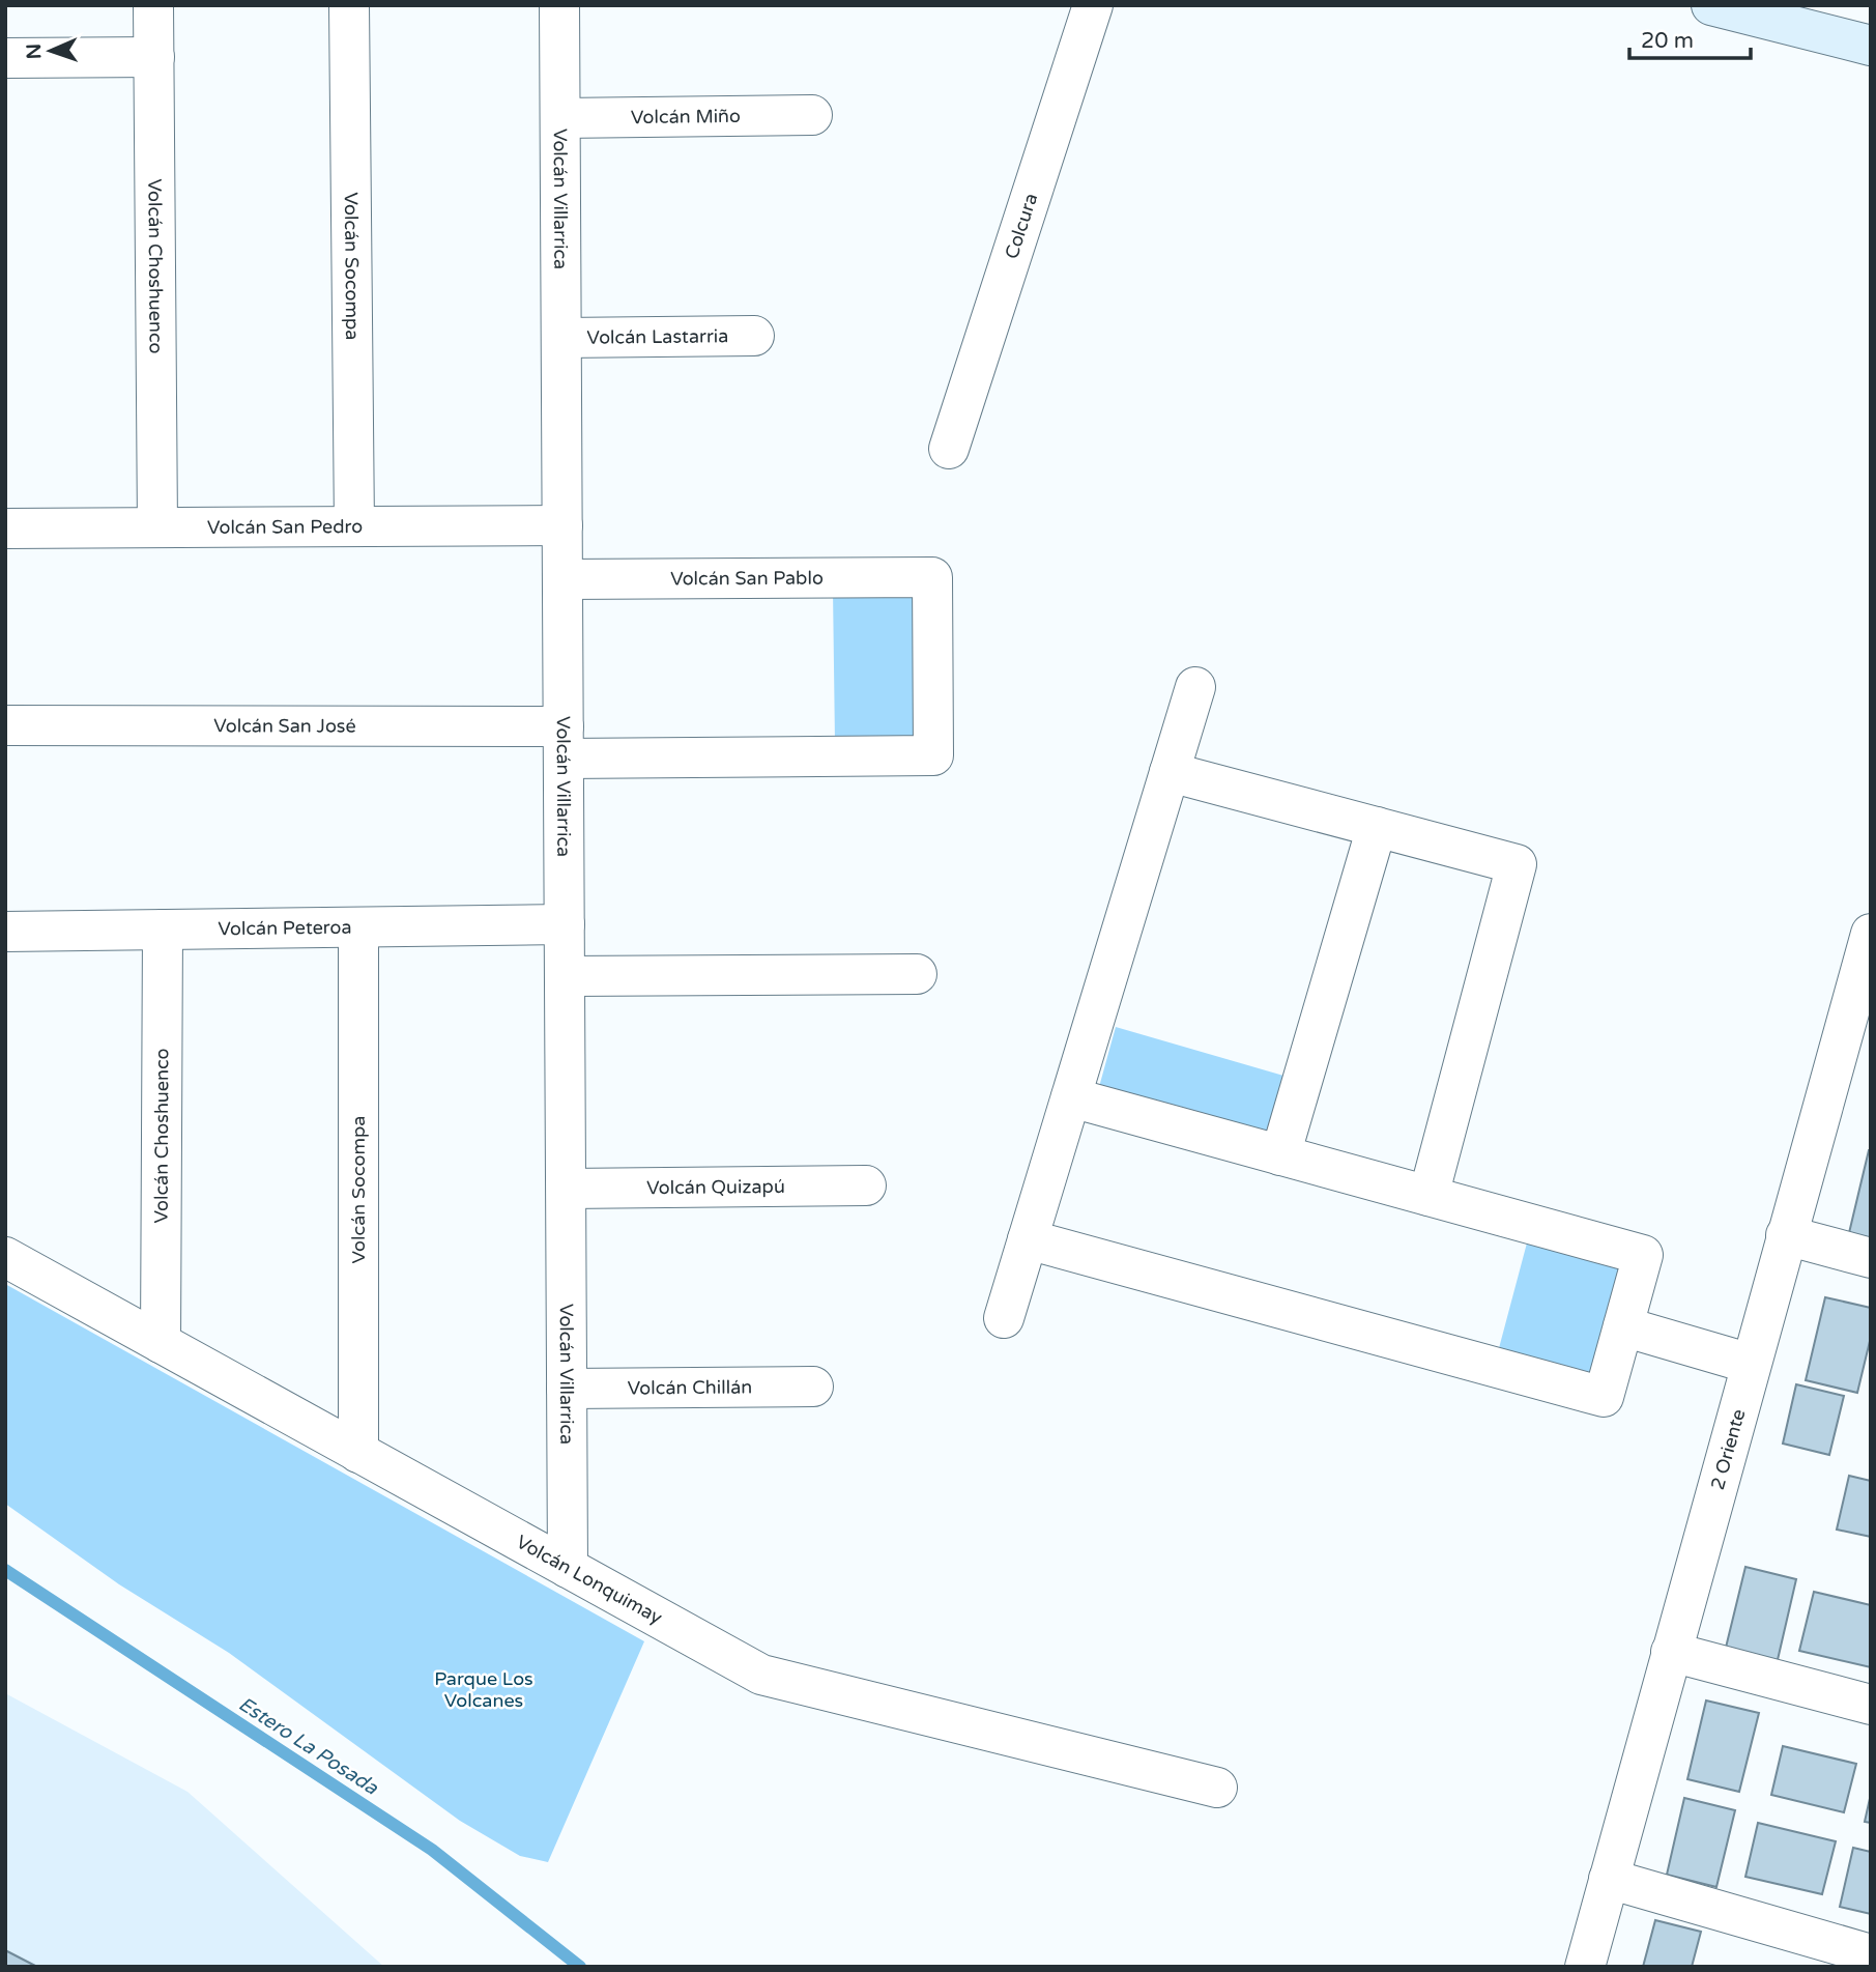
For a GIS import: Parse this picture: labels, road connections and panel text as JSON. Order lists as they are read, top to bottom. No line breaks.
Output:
{"streets":{"street":["Volcán Miño","Volcán Villarrica","Colcura","Volcán Choshuenco","Volcán Socompa","Volcán Lastarria","Volcán San Pedro","Volcán San Pablo","Volcán San José","Volcán Peteroa","Volcán Quizapú","Volcán Chillán","2 Oriente","Volcán Lonquimay"]},"crossings":[["Volcán Miño","Volcán Villarrica"],["Volcán Villarrica","Volcán Lastarria"],["Volcán Villarrica","Volcán San Pedro"],["Volcán Villarrica","Volcán San Pablo"],["Volcán Villarrica","Volcán San José"],["Volcán Villarrica","Volcán Peteroa"],["Volcán Villarrica","Volcán Quizapú"],["Volcán Villarrica","Volcán Chillán"],["Volcán Villarrica","Volcán Lonquimay"],["Volcán Choshuenco","Volcán San Pedro"],["Volcán Choshuenco","Volcán Peteroa"],["Volcán Choshuenco","Volcán Lonquimay"],["Volcán Socompa","Volcán San Pedro"],["Volcán Socompa","Volcán Peteroa"],["Volcán Socompa","Volcán Lonquimay"],["Volcán San Pablo","Volcán San José"]],"water":["Estero La Posada"],"parks":["Parque Los Volcanes"],"scale_bar":"20 m","north":"left"}
